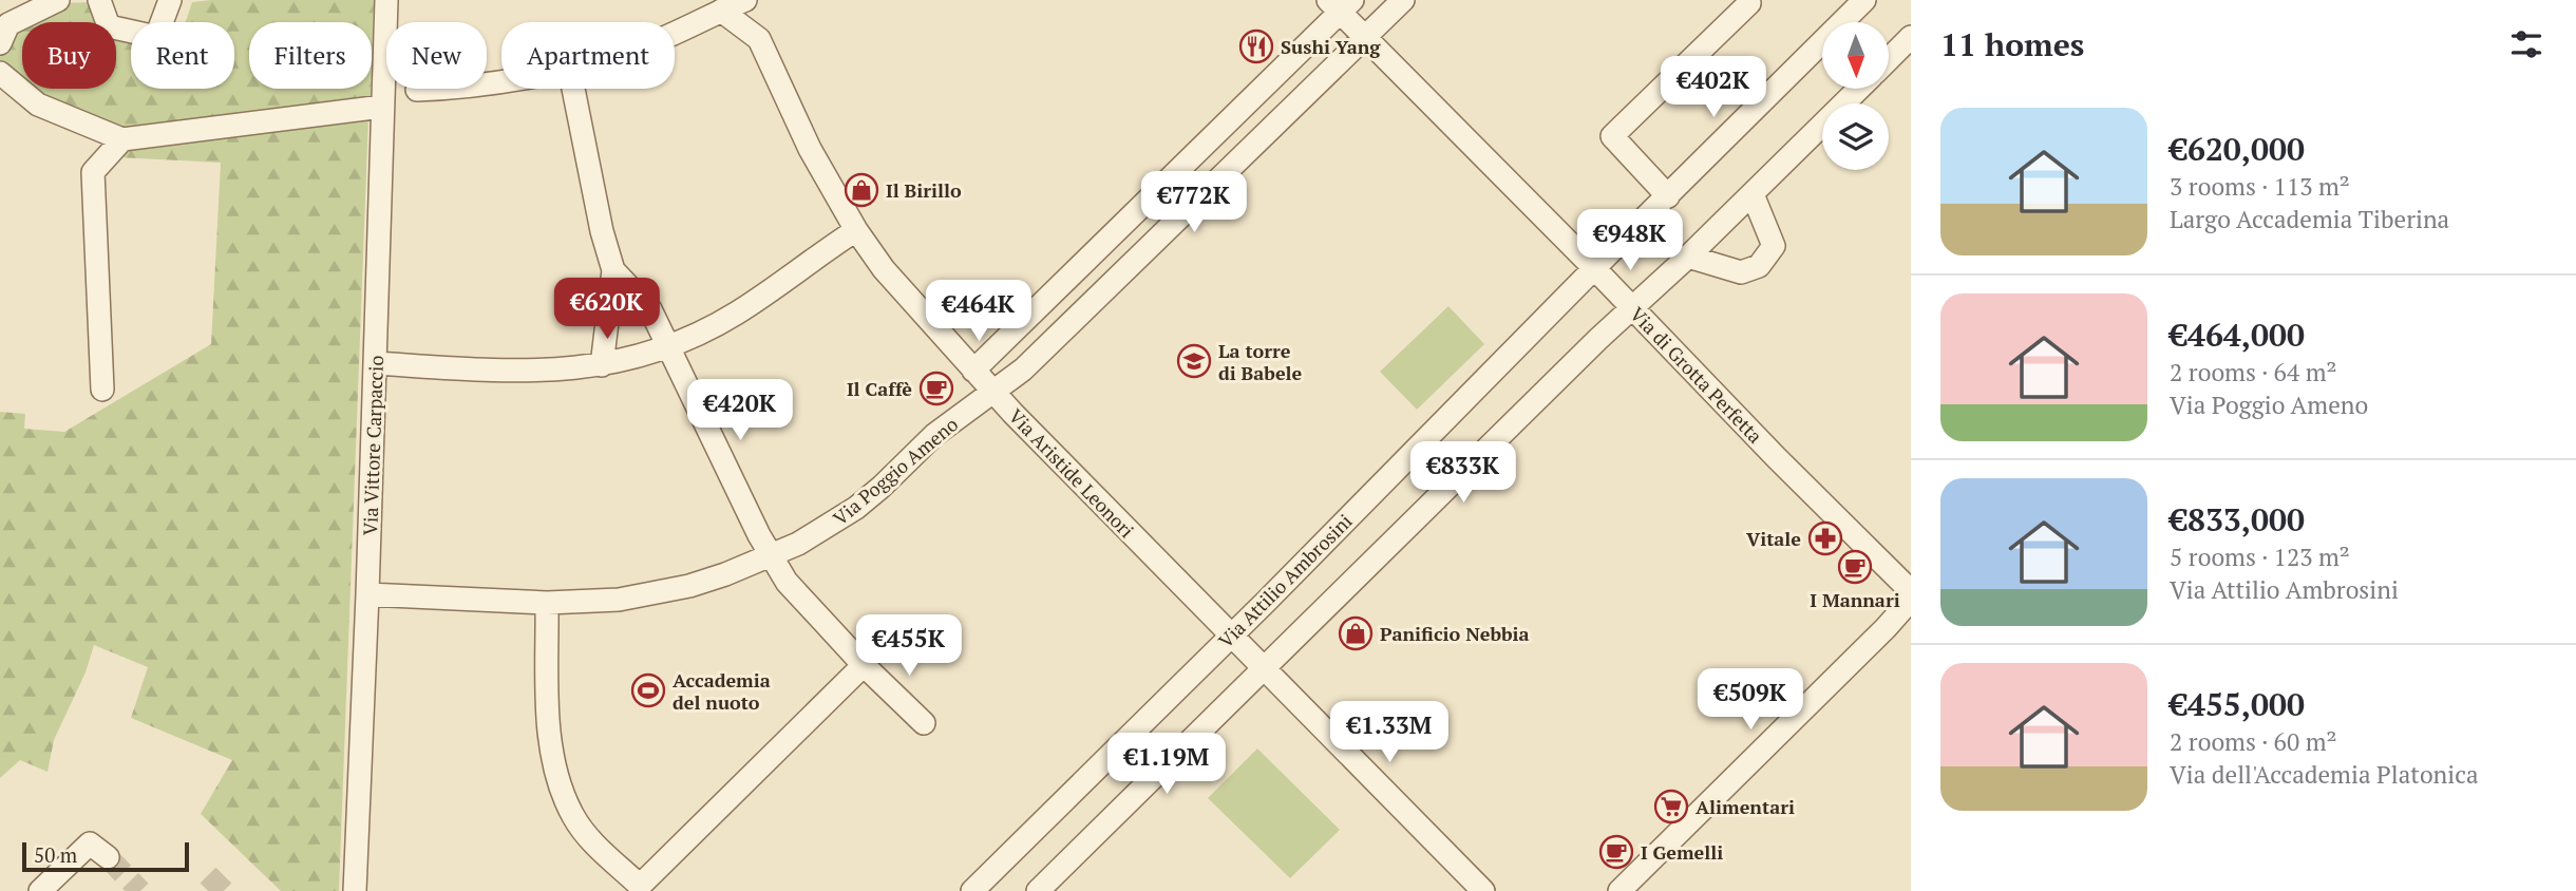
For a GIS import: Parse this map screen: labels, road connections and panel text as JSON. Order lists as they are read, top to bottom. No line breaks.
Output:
{"streets":{"street":["Via di Grotta Perfetta","Via Vittore Carpaccio","Via Poggio Ameno","Via Aristide Leonori","Via Attilio Ambrosini"]},"crossings":[["Via di Grotta Perfetta","Via Poggio Ameno"],["Via di Grotta Perfetta","Via Attilio Ambrosini"],["Via Vittore Carpaccio","Via Poggio Ameno"],["Via Poggio Ameno","Via Aristide Leonori"],["Via Aristide Leonori","Via Attilio Ambrosini"]],"places":{"restaurant":["Sushi Yang"],"shop":["Il Birillo","Panificio Nebbia"],"school or university":["La torre di Babele"],"cafe":["Il Caffè","I Mannari","I Gemelli"],"pharmacy":["Vitale"],"sports":["Accademia del nuoto"],"supermarket":["Alimentari"]},"scale_bar":"50 m","north":"bottom","page":{"heading":"11 homes","chip":["Buy","Rent","Filters","New","Apartment"],"price":["€402K","€772K","€948K","€620K","€464K","€420K","€833K","€455K","€509K","€1.33M","€1.19M"],"list":[{"name":"€620,000","note":"3 rooms · 113 m² · Largo Accademia Tiberina"},{"name":"€464,000","note":"2 rooms · 64 m² · Via Poggio Ameno"},{"name":"€833,000","note":"5 rooms · 123 m² · Via Attilio Ambrosini"},{"name":"€455,000","note":"2 rooms · 60 m² · Via dell'Accademia Platonica"}],"scale":"50 m"}}
